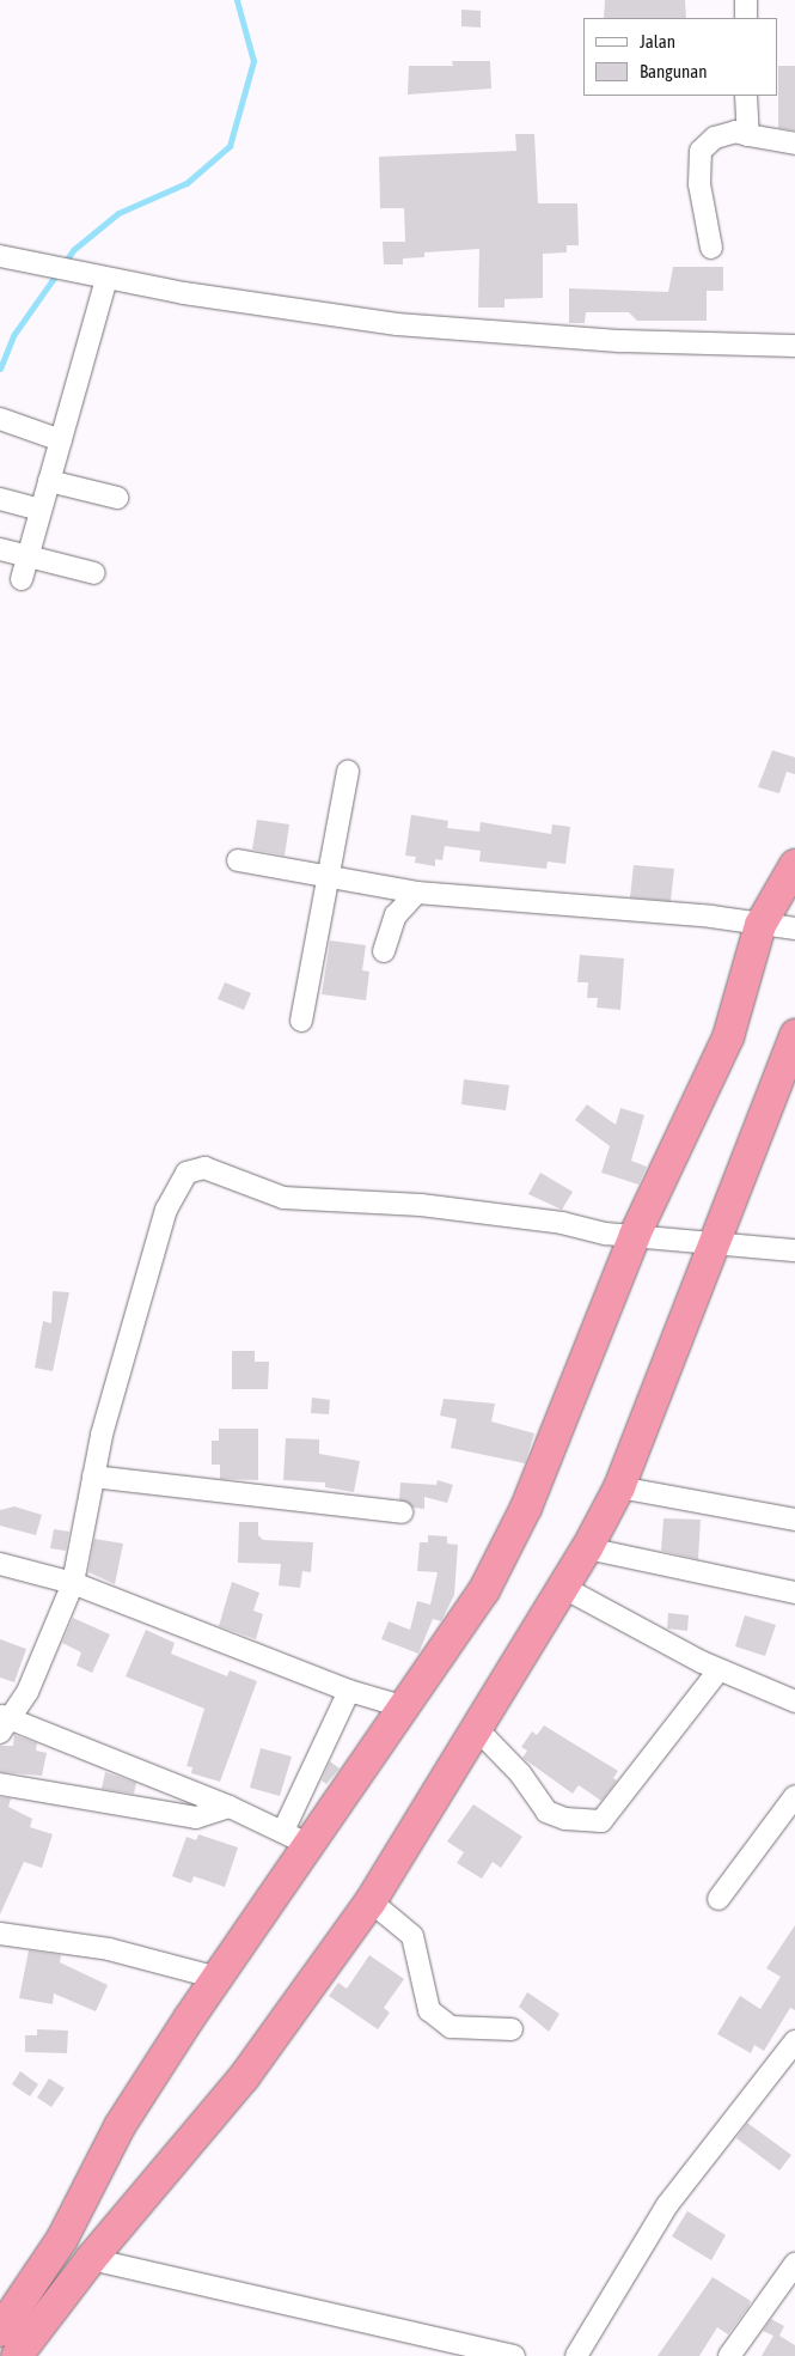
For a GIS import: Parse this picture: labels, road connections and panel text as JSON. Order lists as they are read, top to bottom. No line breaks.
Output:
{"legend":["Jalan","Bangunan"]}
